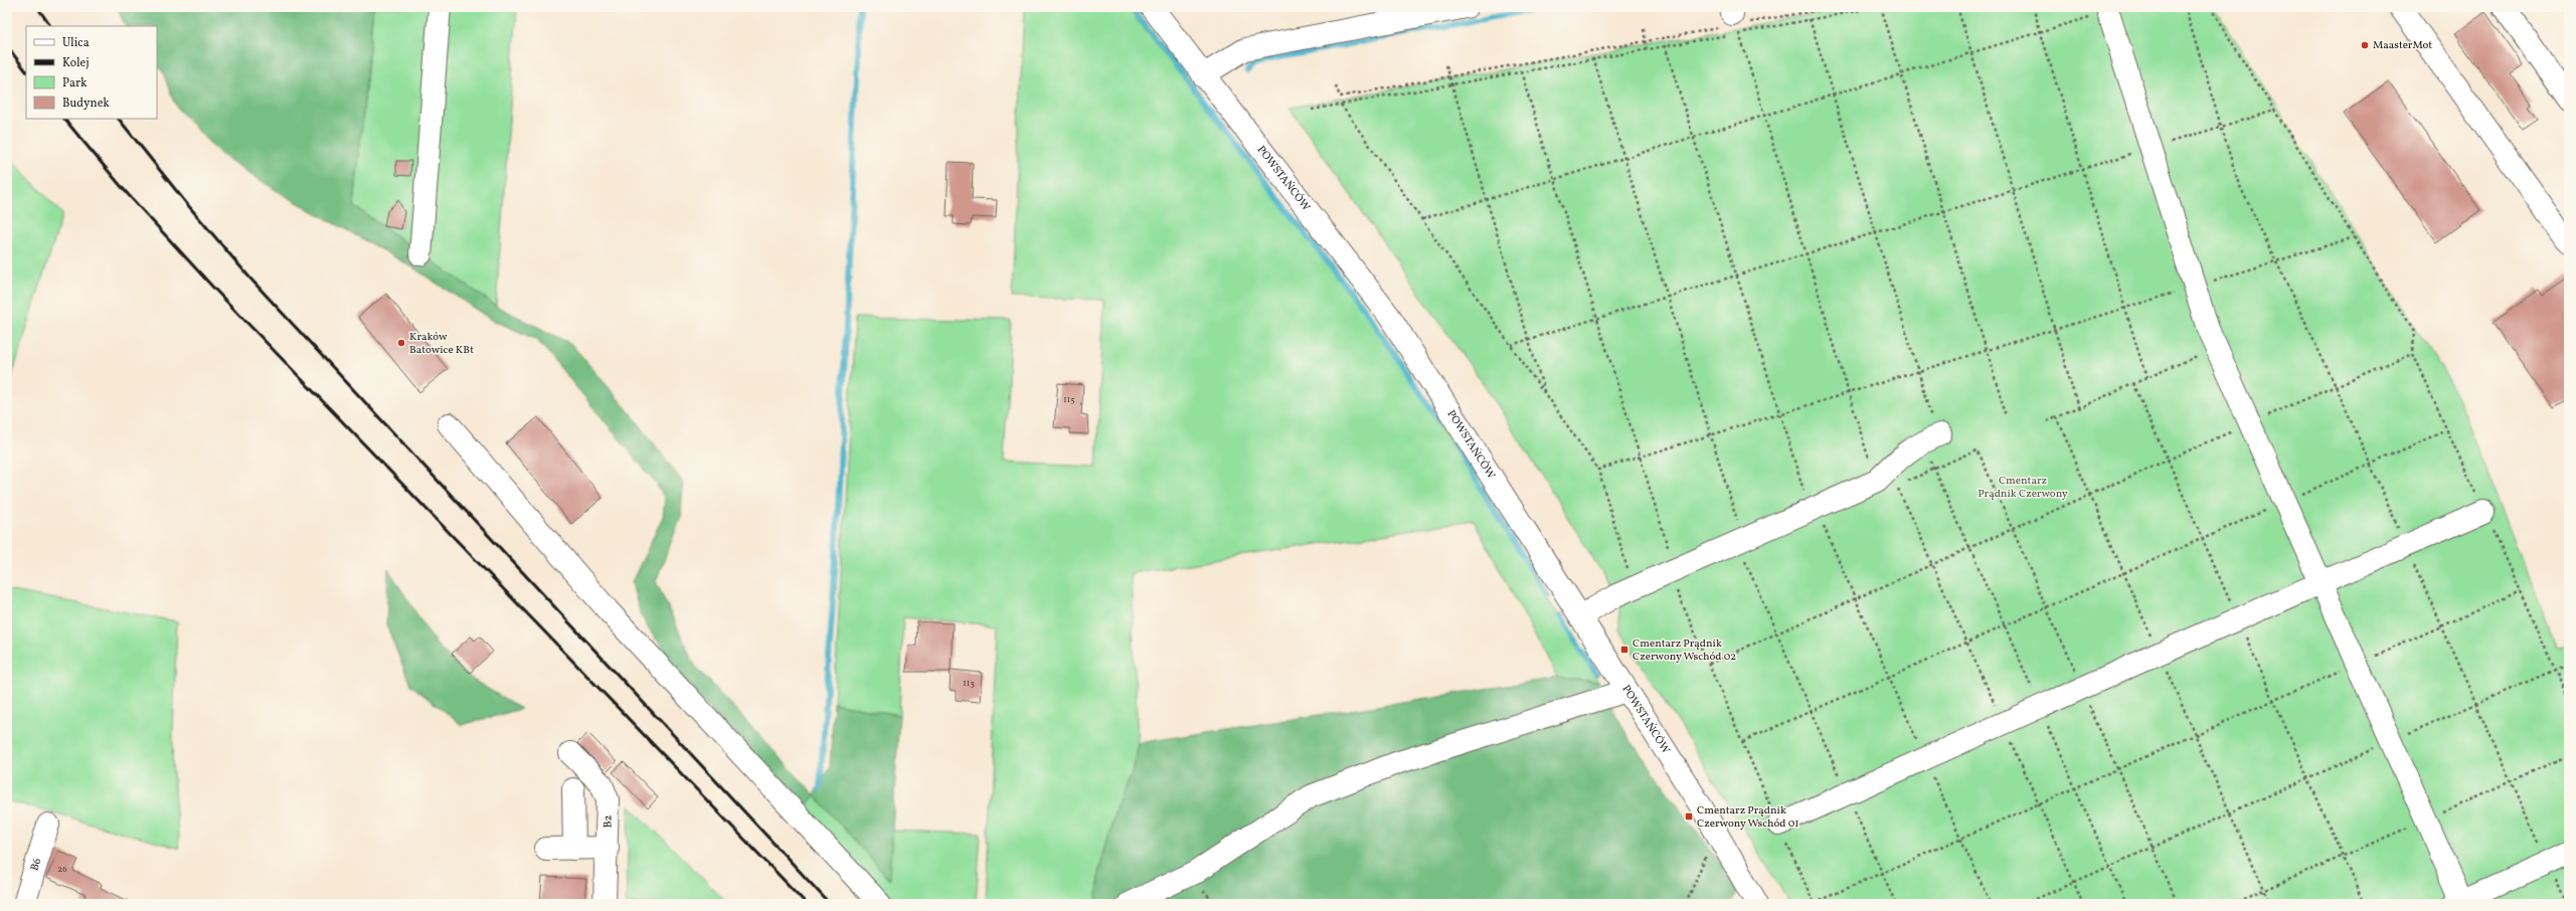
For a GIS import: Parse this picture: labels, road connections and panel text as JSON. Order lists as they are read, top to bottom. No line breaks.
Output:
{"streets":{"street":["POWSTAŃCÓW","B2","B6"]},"parks":["Cmentarz Prądnik Czerwony"],"places":{"other":["MaasterMot","Kraków Batowice KBt"],"transit":["Cmentarz Prądnik Czerwony Wschód 02","Cmentarz Prądnik Czerwony Wschód 01"]},"house_numbers":["115","113","26"],"legend":["Ulica","Kolej","Park","Budynek"]}
